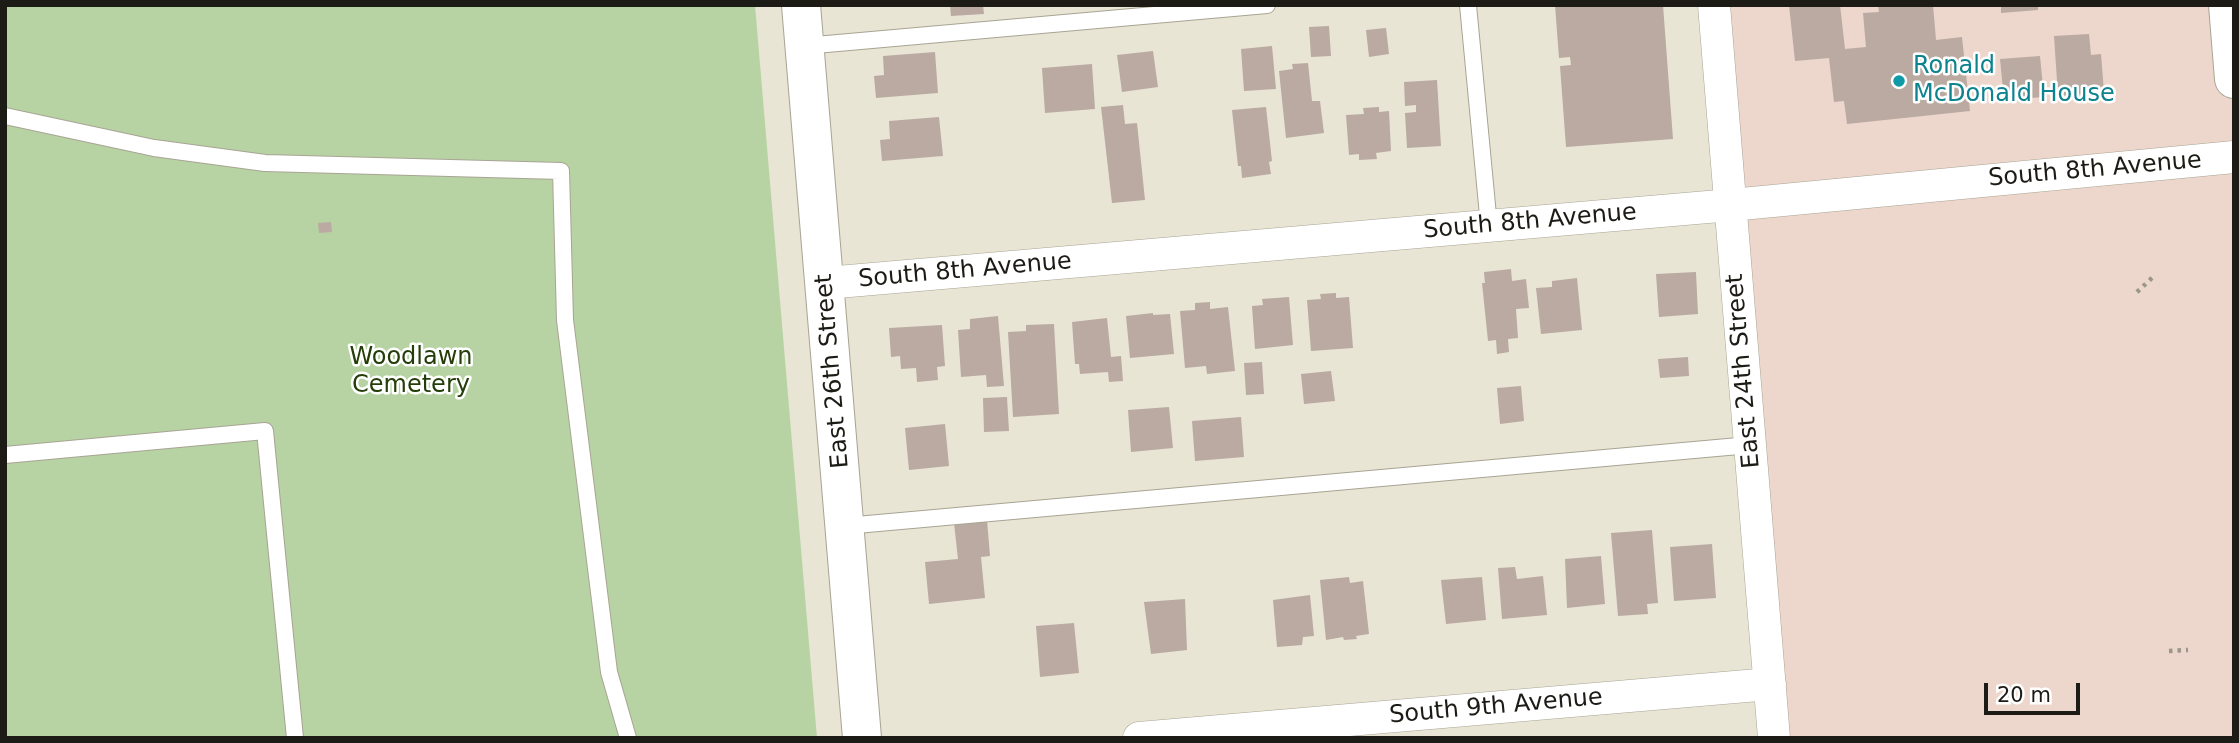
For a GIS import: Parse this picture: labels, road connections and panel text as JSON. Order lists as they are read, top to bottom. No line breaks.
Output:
{"streets":{"main road":["East 26th Street"],"street":["South 8th Avenue","East 24th Street","South 9th Avenue"]},"crossings":[["South 8th Avenue","East 26th Street"],["South 8th Avenue","East 24th Street"],["East 24th Street","South 9th Avenue"]],"parks":["Woodlawn Cemetery"],"places":["Ronald McDonald House"],"scale_bar":"20 m"}
